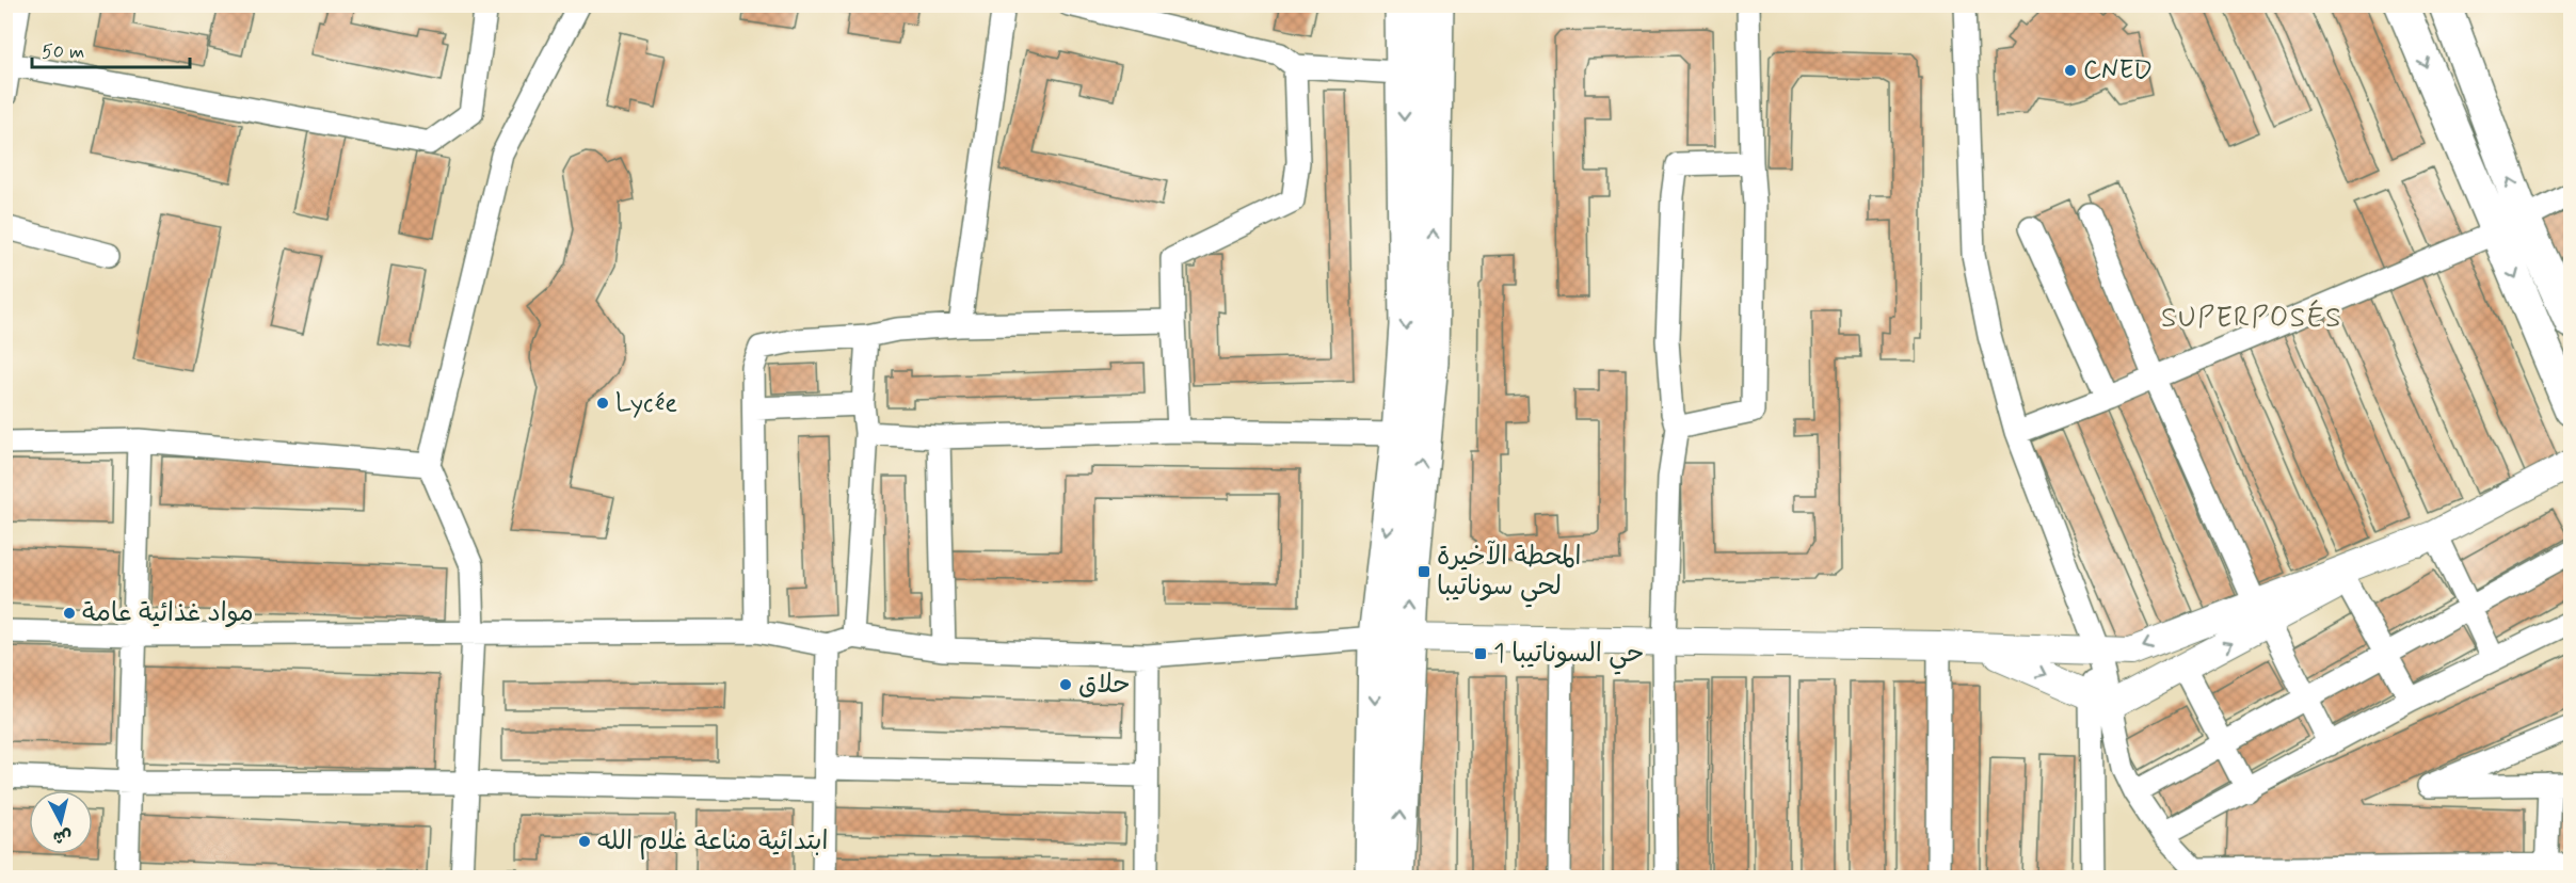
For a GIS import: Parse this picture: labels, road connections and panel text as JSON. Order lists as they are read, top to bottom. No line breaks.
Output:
{"districts":["SUPERPOSÉS"],"places":{"other":["CNED","Lycée","مواد غذائية عامة","حلاق","ابتدائية مناعة غلام الله"],"transit":["المحطة الآخيرة لحي سوناتيبا","حي السوناتيبا 1"]},"scale_bar":"50 m","north":"bottom"}
